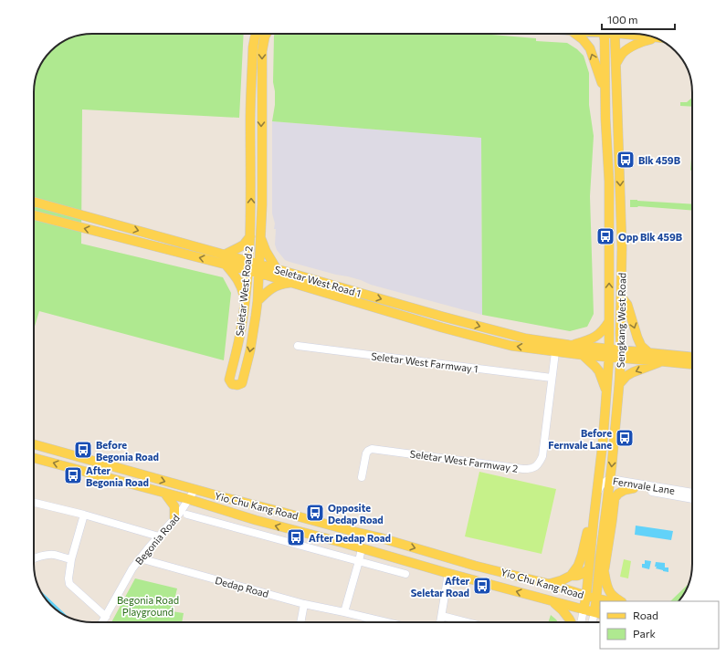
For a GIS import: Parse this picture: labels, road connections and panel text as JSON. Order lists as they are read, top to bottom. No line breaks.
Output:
{"streets":{"main road":["Seletar West Road 1","Seletar West Road 2","Sengkang West Road","Yio Chu Kang Road"],"street":["Seletar West Farmway 1","Seletar West Farmway 2","Fernvale Lane","Begonia Road","Dedap Road"]},"crossings":[["Seletar West Road 1","Seletar West Road 2"],["Seletar West Road 1","Sengkang West Road"],["Seletar West Road 1","Seletar West Farmway 2"],["Sengkang West Road","Fernvale Lane"],["Sengkang West Road","Yio Chu Kang Road"],["Seletar West Farmway 1","Seletar West Farmway 2"],["Yio Chu Kang Road","Begonia Road"],["Begonia Road","Dedap Road"]],"parks":["Begonia Road Playground"],"places":{"bus stop":["Blk 459B","Opp Blk 459B","Before Fernvale Lane","Before Begonia Road","After Begonia Road","Opposite Dedap Road","After Dedap Road","After Seletar Road"]},"legend":["Road","Park"],"scale_bar":"100 m"}
